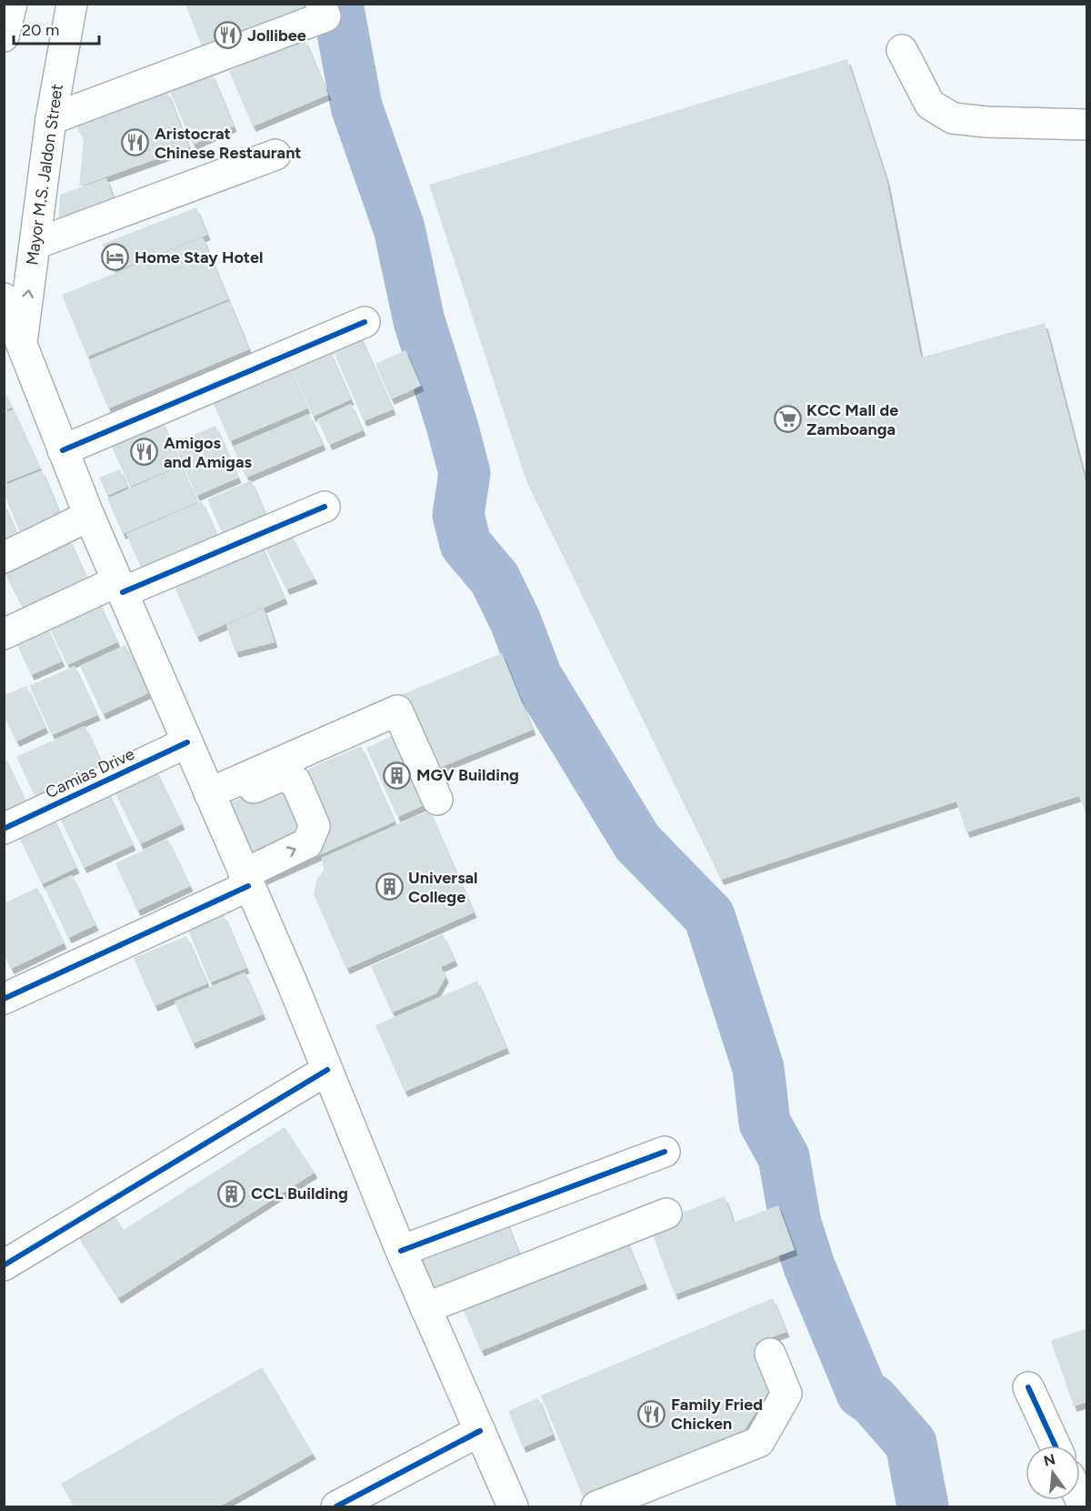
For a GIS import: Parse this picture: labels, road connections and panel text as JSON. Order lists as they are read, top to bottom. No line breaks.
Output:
{"streets":{"street":["Mayor M.S. Jaldon Street","Camias Drive"]},"crossings":[["Mayor M.S. Jaldon Street","Camias Drive"]],"places":{"restaurant":["Jollibee","Aristocrat Chinese Restaurant","Amigos and Amigas","Family Fried Chicken"],"hotel":["Home Stay Hotel"],"supermarket":["KCC Mall de Zamboanga"],"building":["MGV Building","Universal College","CCL Building"]},"scale_bar":"20 m","north":"top"}
